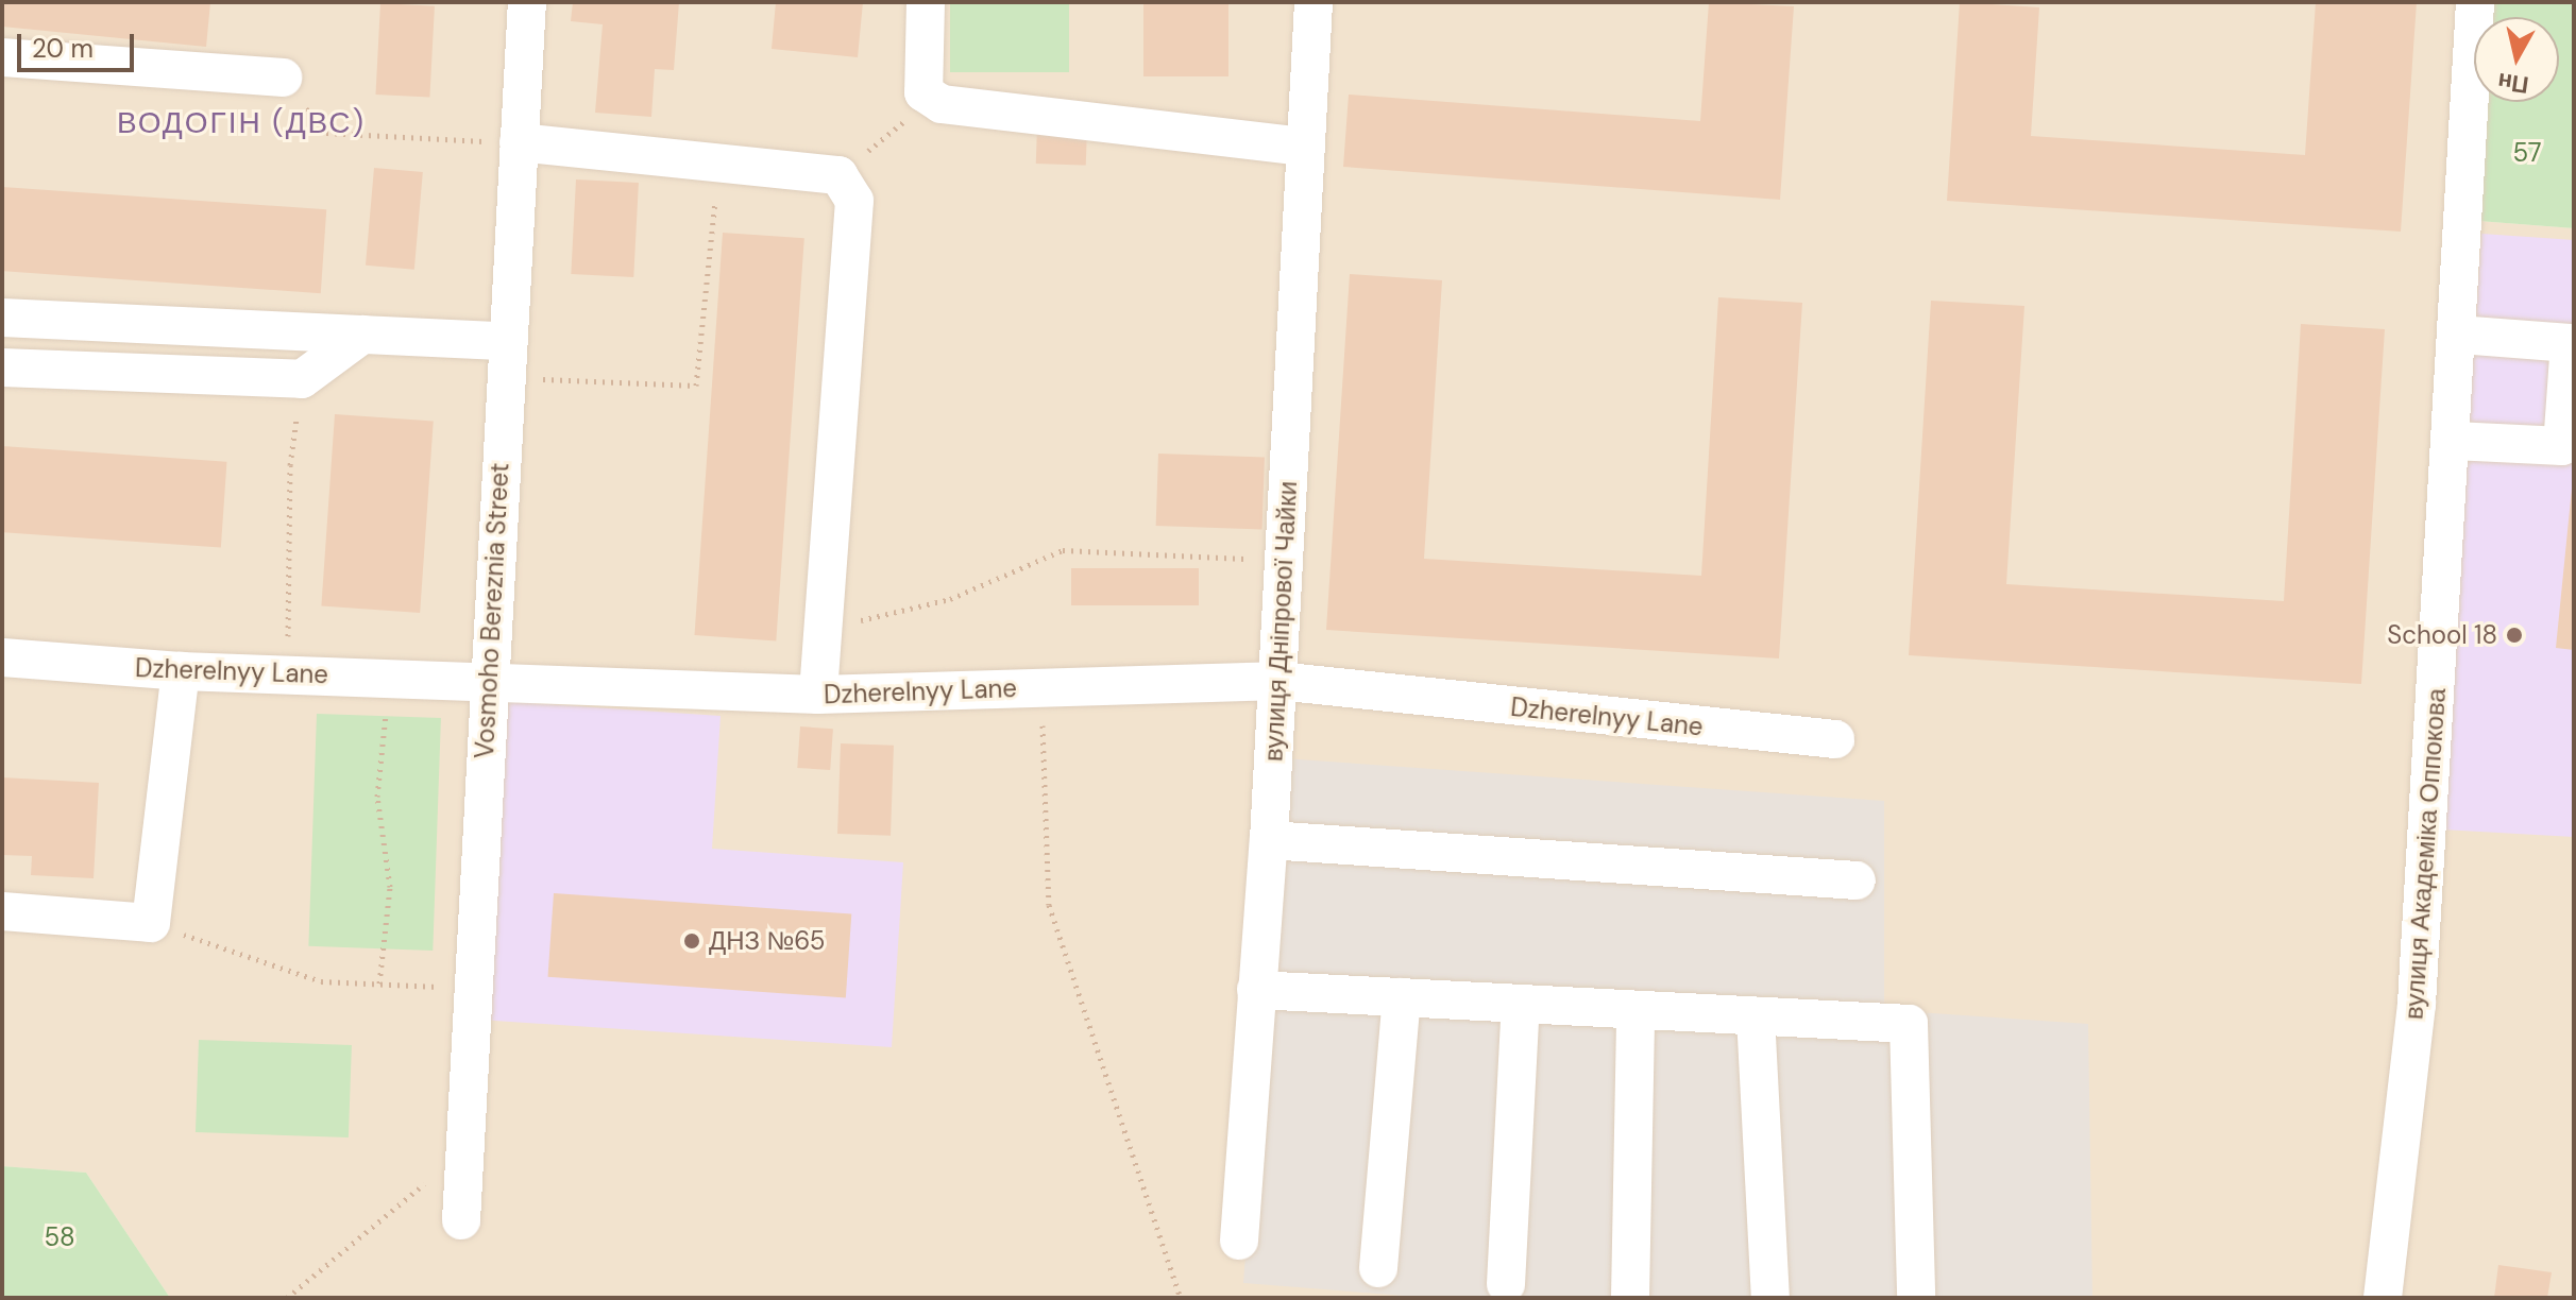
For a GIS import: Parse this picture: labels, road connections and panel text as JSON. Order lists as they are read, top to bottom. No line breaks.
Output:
{"streets":{"street":["Vosmoho Bereznia Street","вулиця Дніпрової Чайки","Dzherelnyy Lane","вулиця Академіка Оппокова"]},"crossings":[["Vosmoho Bereznia Street","Dzherelnyy Lane"],["вулиця Дніпрової Чайки","Dzherelnyy Lane"]],"districts":["ВОДОГІН (ДВС)"],"parks":["57","58"],"places":["School 18","ДНЗ №65"],"scale_bar":"20 m","north":"bottom"}
